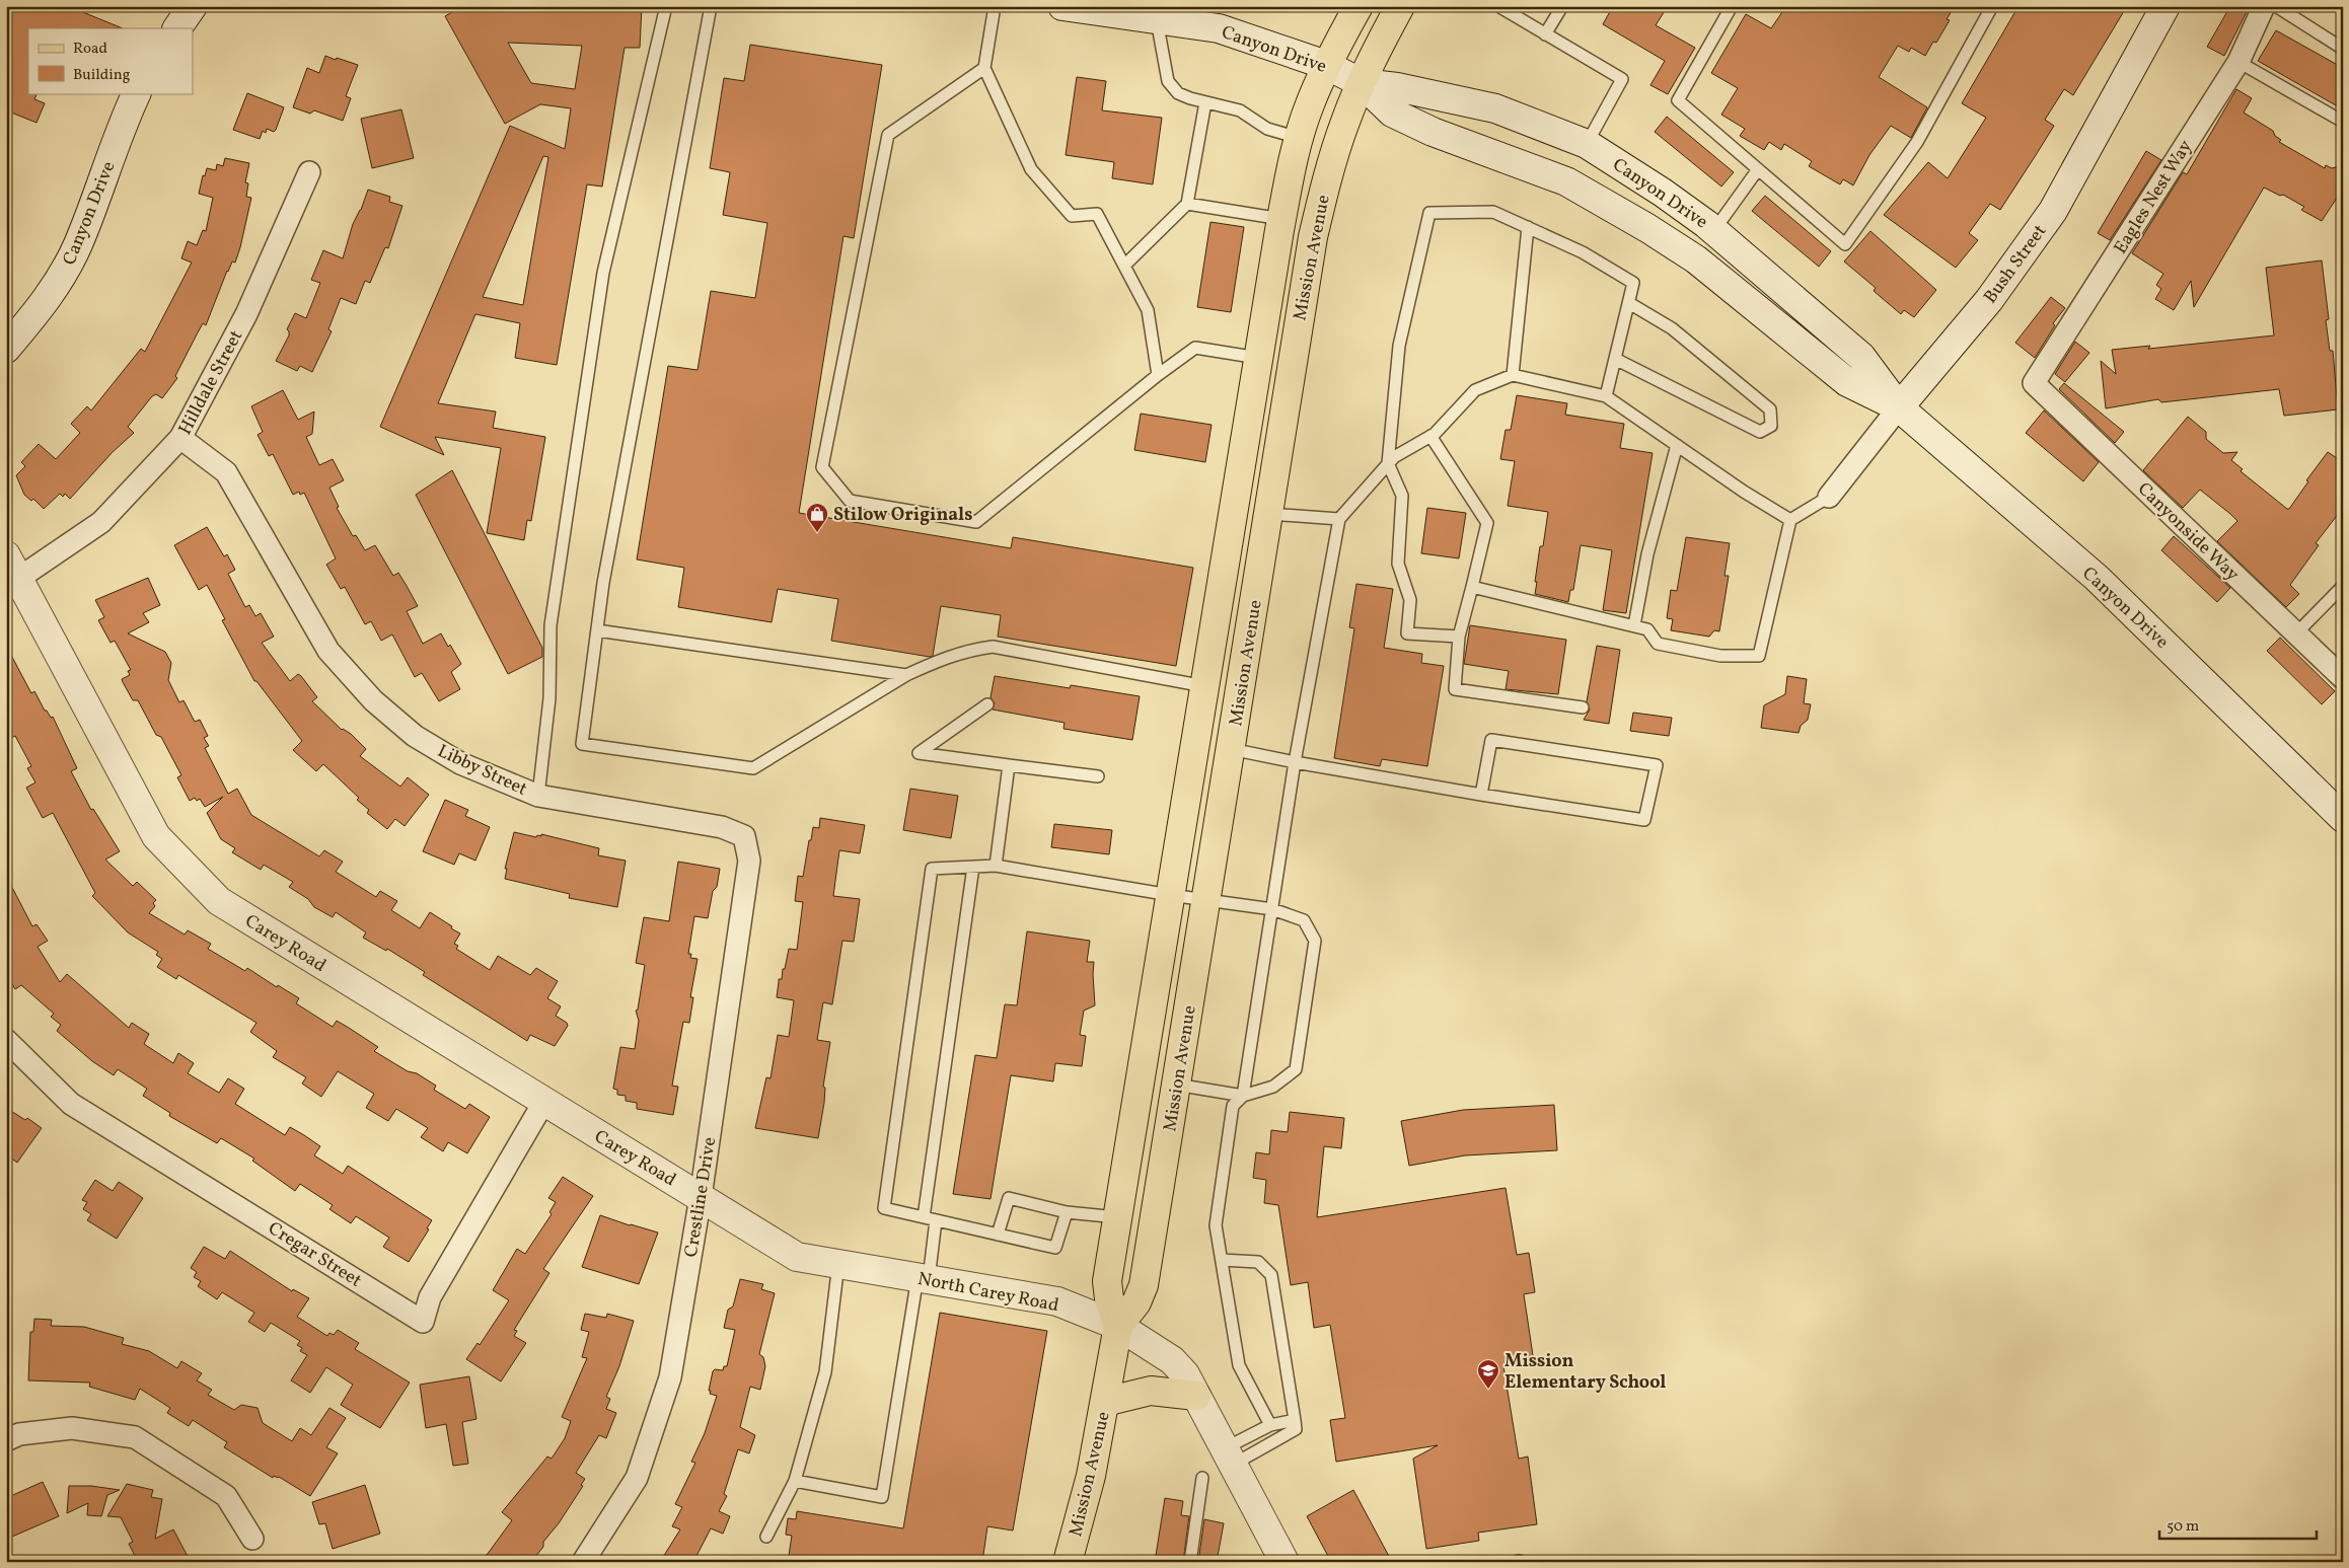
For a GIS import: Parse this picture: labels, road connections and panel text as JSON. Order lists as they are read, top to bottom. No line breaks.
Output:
{"streets":{"main road":["Canyon Drive","Mission Avenue","Bush Street","Carey Road","North Carey Road"],"street":["Eagles Nest Way","Hilldale Street","Canyonside Way","Libby Street","Crestline Drive","Cregar Street"]},"crossings":[["Canyon Drive","Mission Avenue"],["Canyon Drive","Bush Street"],["Eagles Nest Way","Canyonside Way"],["Mission Avenue","North Carey Road"],["Hilldale Street","Libby Street"],["Hilldale Street","Carey Road"],["Libby Street","Crestline Drive"],["Carey Road","Crestline Drive"],["Carey Road","Cregar Street"],["Carey Road","North Carey Road"],["Crestline Drive","North Carey Road"]],"places":{"shop":["Stilow Originals"],"school or university":["Mission Elementary School"]},"legend":["Road","Building"],"scale_bar":"50 m"}
